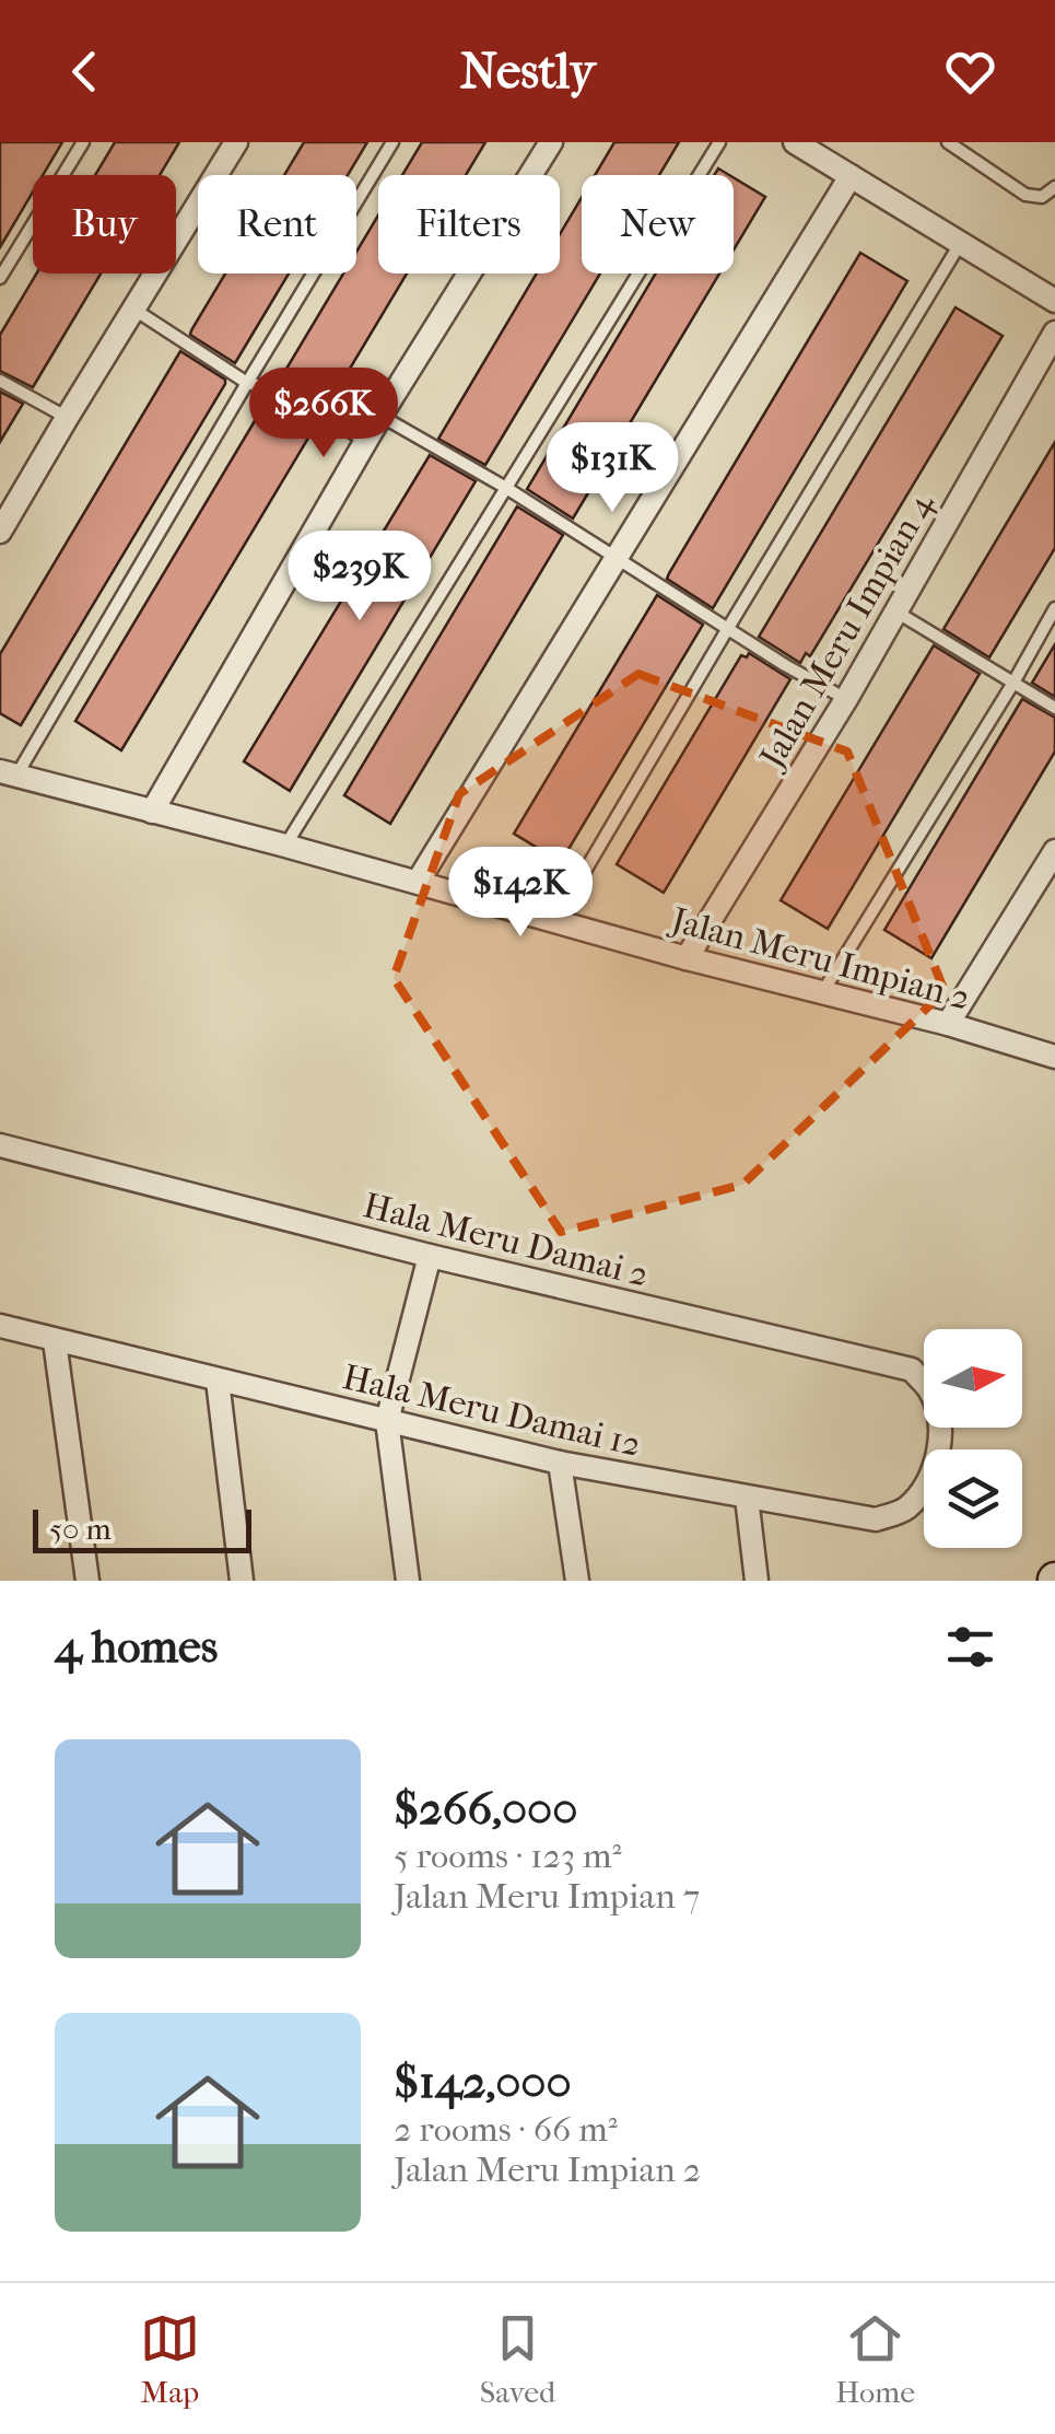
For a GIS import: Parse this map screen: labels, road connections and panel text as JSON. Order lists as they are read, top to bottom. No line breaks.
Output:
{"streets":{"street":["Jalan Meru Impian 4","Jalan Meru Impian 2","Hala Meru Damai 2","Hala Meru Damai 12"]},"crossings":[["Jalan Meru Impian 4","Jalan Meru Impian 2"]],"scale_bar":"50 m","north":"right","page":{"header":"Nestly","chip":["Buy","Rent","Filters","New"],"price":["$266K","$131K","$239K","$142K"],"scale":"50 m","heading":"4 homes","list":[{"name":"$266,000","note":"5 rooms · 123 m² · Jalan Meru Impian 7"},{"name":"$142,000","note":"2 rooms · 66 m² · Jalan Meru Impian 2"}],"tabs":["Map","Saved","Home"]}}
